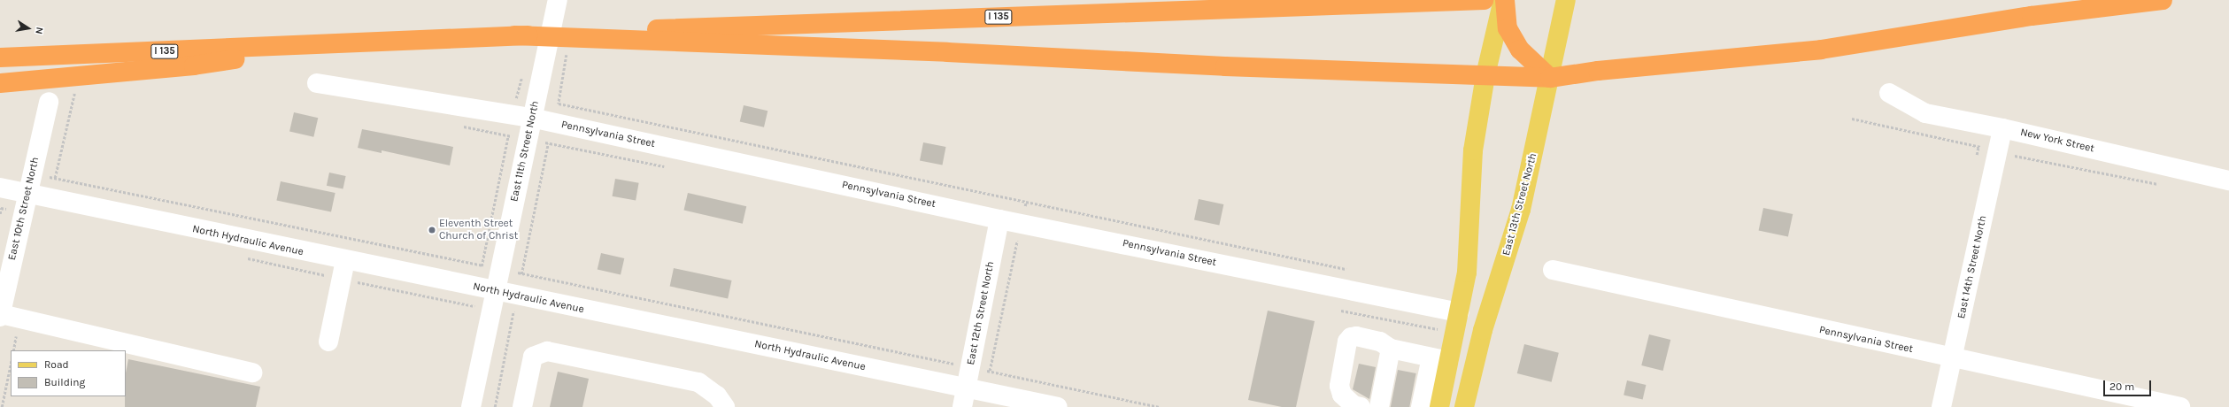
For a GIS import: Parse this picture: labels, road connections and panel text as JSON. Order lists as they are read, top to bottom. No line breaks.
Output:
{"streets":{"highway":["I 135"],"main road":["East 13th Street North"],"street":["Pennsylvania Street","New York Street","East 11th Street North","East 10th Street North","North Hydraulic Avenue","East 14th Street North","East 12th Street North"]},"crossings":[["Pennsylvania Street","East 11th Street North"],["Pennsylvania Street","East 14th Street North"],["Pennsylvania Street","East 12th Street North"],["New York Street","East 14th Street North"],["East 11th Street North","North Hydraulic Avenue"],["East 10th Street North","North Hydraulic Avenue"],["North Hydraulic Avenue","East 12th Street North"]],"places":["Eleventh Street Church of Christ"],"legend":["Road","Building"],"scale_bar":"20 m","north":"right"}
